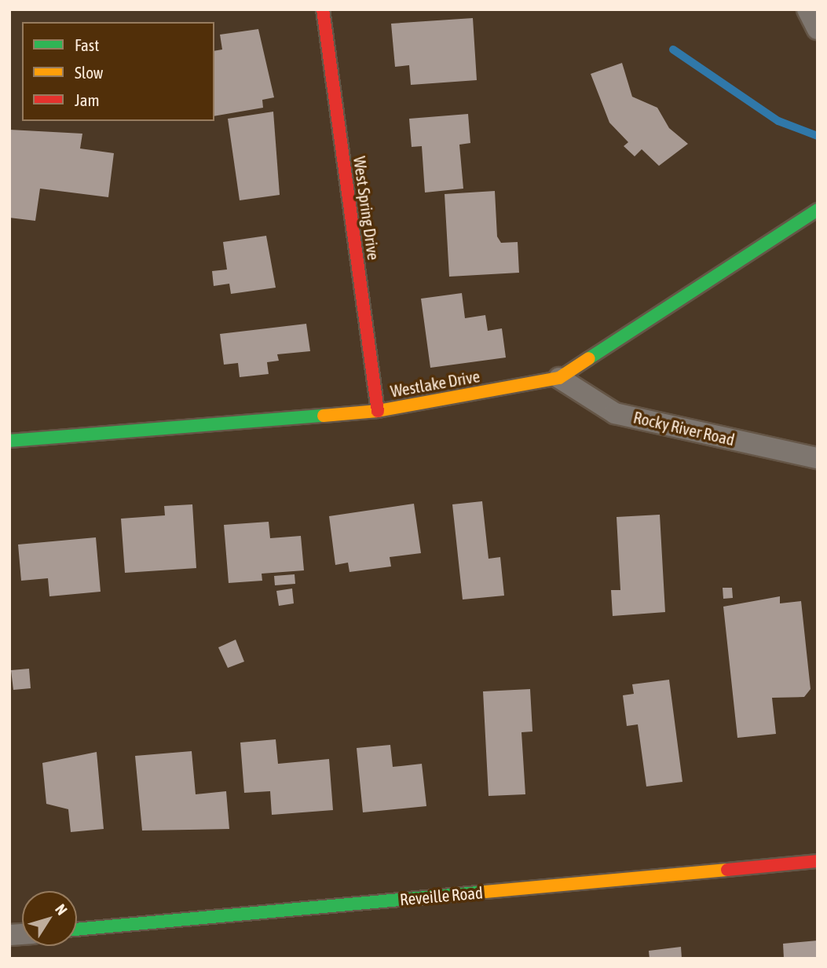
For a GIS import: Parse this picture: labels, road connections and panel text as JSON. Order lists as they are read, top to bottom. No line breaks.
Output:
{"streets":{"street":["West Spring Drive","Westlake Drive","Rocky River Road","Reveille Road"]},"crossings":[["West Spring Drive","Westlake Drive"],["Westlake Drive","Rocky River Road"]],"legend":["Fast","Slow","Jam"],"north":"top right"}
